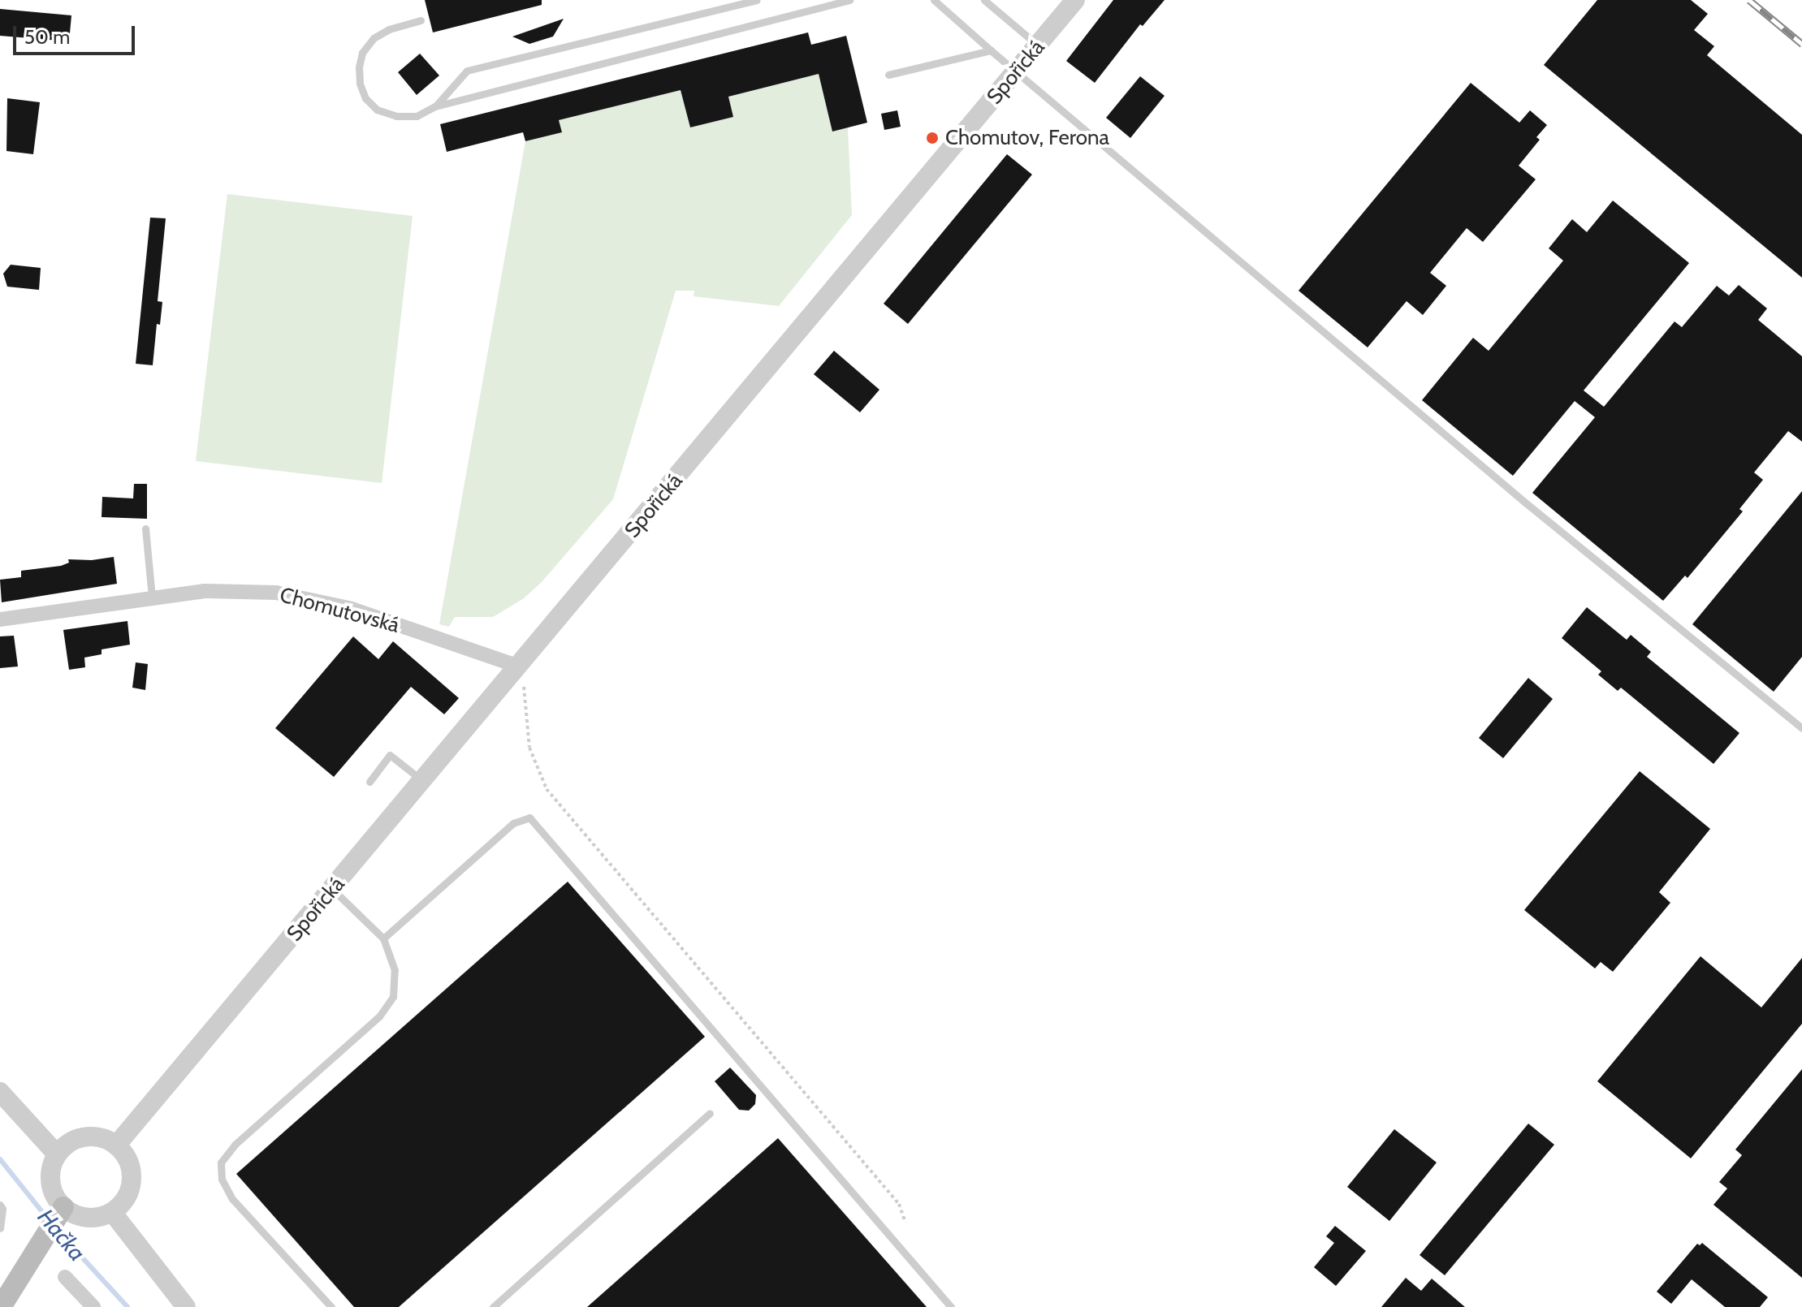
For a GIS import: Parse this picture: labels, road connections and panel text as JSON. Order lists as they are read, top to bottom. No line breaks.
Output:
{"streets":{"street":["Spořická","Chomutovská"]},"crossings":[["Spořická","Chomutovská"]],"water":["Hačka"],"places":["Chomutov, Ferona"],"scale_bar":"50 m"}
